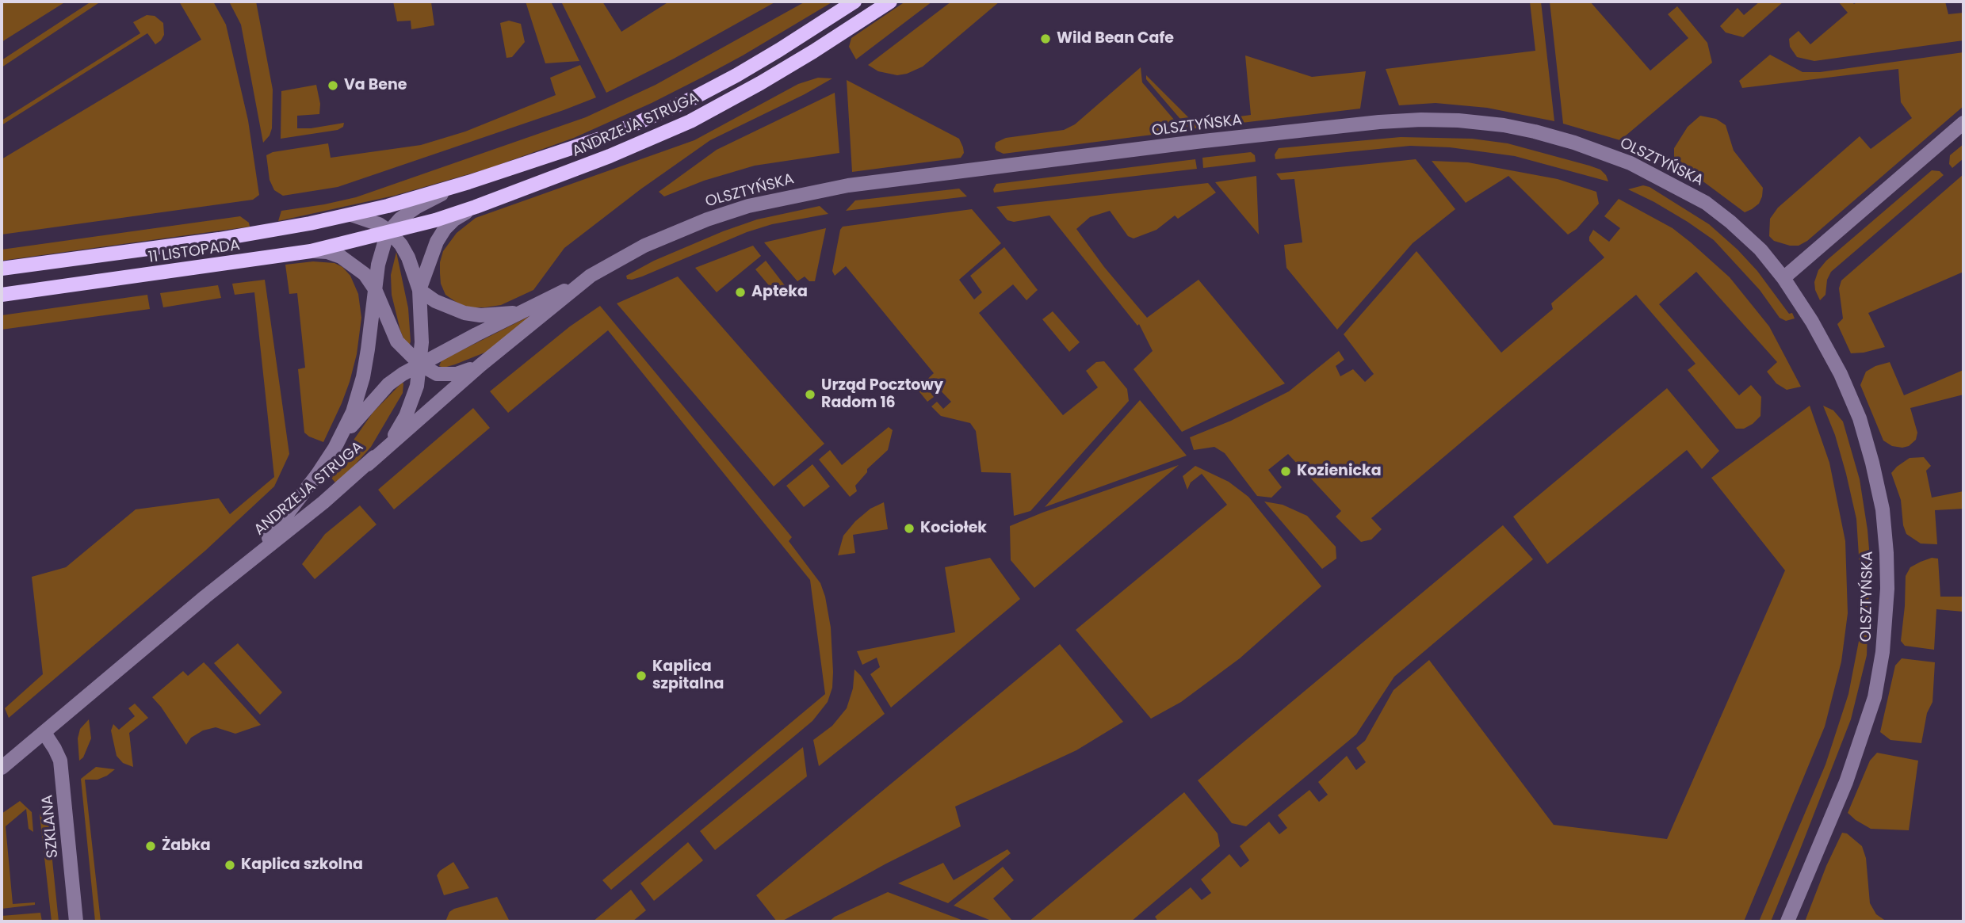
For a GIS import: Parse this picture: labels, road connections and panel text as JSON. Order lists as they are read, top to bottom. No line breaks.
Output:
{"streets":{"main road":["ANDRZEJA STRUGA","11 LISTOPADA"],"street":["OLSZTYŃSKA","SZKLANA"]},"crossings":[["ANDRZEJA STRUGA","OLSZTYŃSKA"],["ANDRZEJA STRUGA","11 LISTOPADA"],["ANDRZEJA STRUGA","SZKLANA"]],"places":["Wild Bean Cafe","Va Bene","Apteka","Urząd Pocztowy Radom 16","Kozienicka","Kociołek","Kaplica szpitalna","Żabka","Kaplica szkolna"]}
